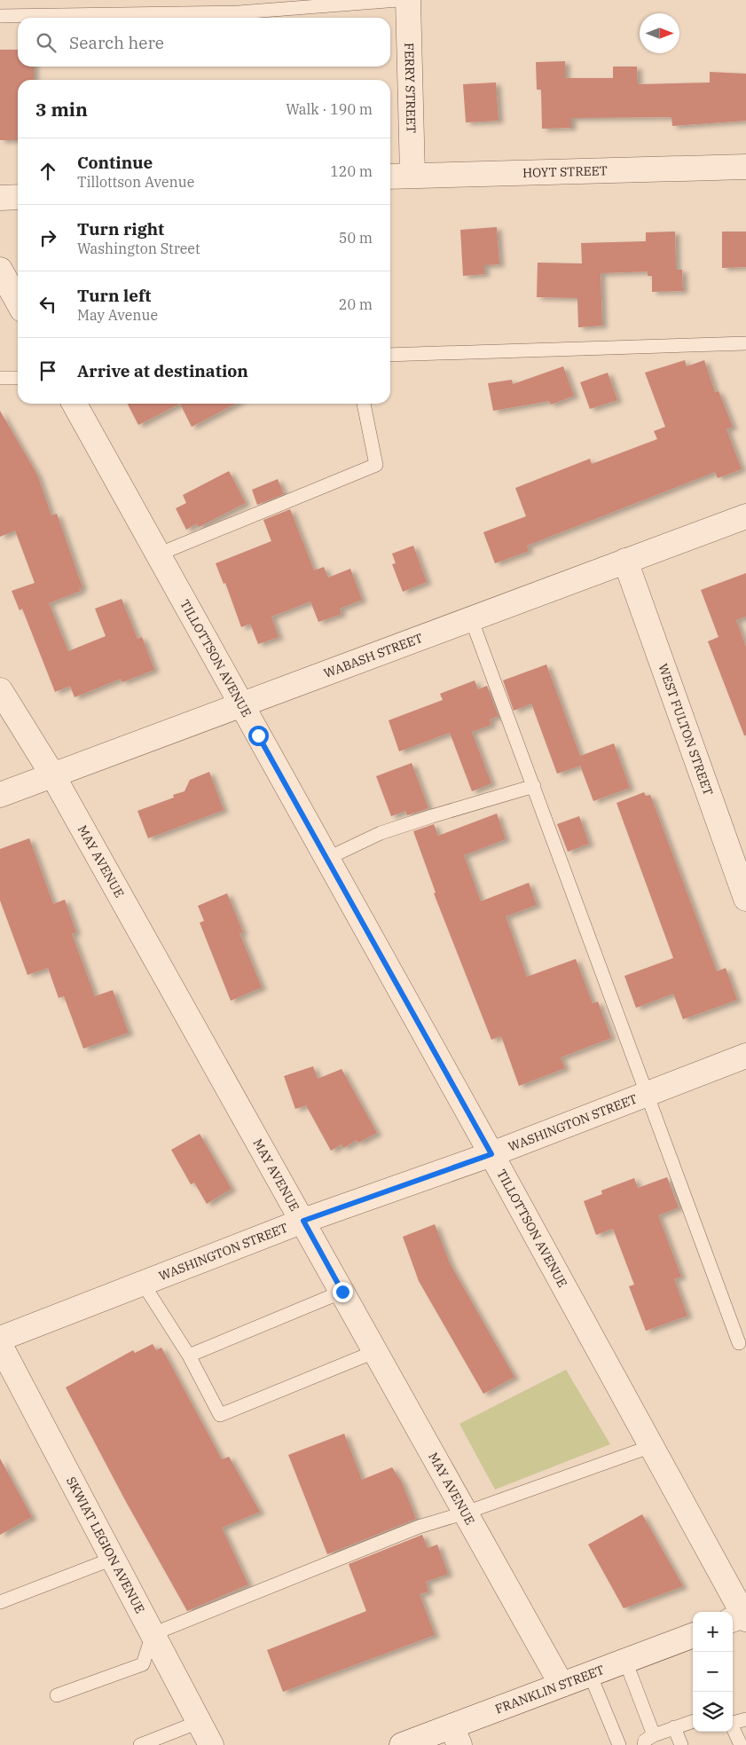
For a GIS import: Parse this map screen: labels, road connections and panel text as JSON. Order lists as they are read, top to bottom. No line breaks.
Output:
{"streets":{"street":["FERRY STREET","HOYT STREET","WABASH STREET","TILLOTTSON AVENUE","WEST FULTON STREET","MAY AVENUE","WASHINGTON STREET","SKWIAT LEGION AVENUE","FRANKLIN STREET"]},"crossings":[["FERRY STREET","HOYT STREET"],["WABASH STREET","TILLOTTSON AVENUE"],["WABASH STREET","WEST FULTON STREET"],["WABASH STREET","MAY AVENUE"],["TILLOTTSON AVENUE","WASHINGTON STREET"],["MAY AVENUE","WASHINGTON STREET"],["MAY AVENUE","FRANKLIN STREET"]],"north":"right","page":{"search":"Search here","heading":["3 min","Walk · 190 m"],"list":[["Continue","Tillottson Avenue","120 m"],["Turn right","Washington Street","50 m"],["Turn left","May Avenue","20 m"],"Arrive at destination"],"map_buttons":["+","−"]}}
